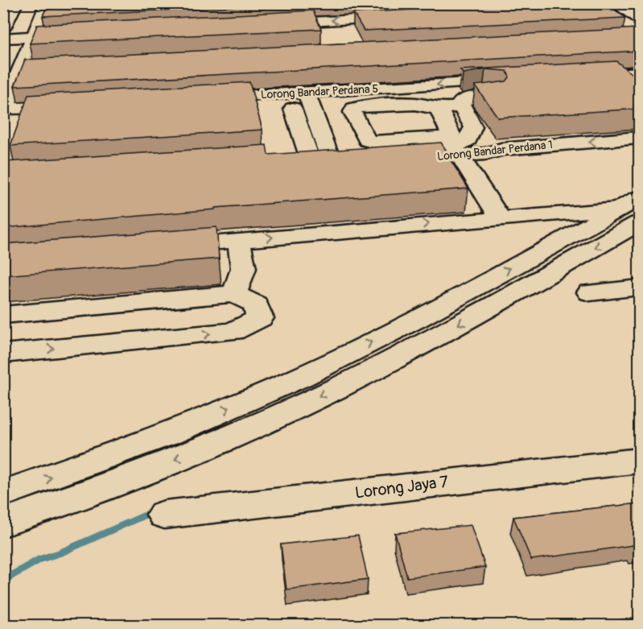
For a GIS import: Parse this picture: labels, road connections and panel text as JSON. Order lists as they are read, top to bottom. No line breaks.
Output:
{"streets":{"main road":["Lorong Bandar Perdana 5","Lorong Bandar Perdana 1","Lorong Jaya 7"]}}
